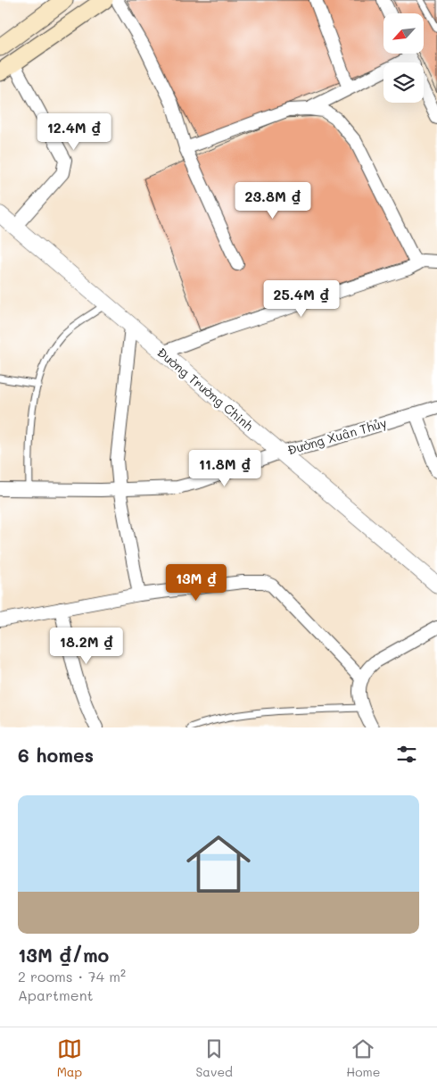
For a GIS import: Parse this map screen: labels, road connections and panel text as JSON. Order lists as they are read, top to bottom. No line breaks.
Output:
{"streets":{"street":["Đường Trường Chinh","Đường Xuân Thủy"]},"crossings":[["Đường Trường Chinh","Đường Xuân Thủy"]],"north":"bottom left","page":{"price":["12.4M ₫","23.8M ₫","25.4M ₫","11.8M ₫","13M ₫","18.2M ₫"],"heading":"6 homes","list":[{"name":"13M ₫/mo","note":"2 rooms · 74 m² · Apartment"}],"tabs":["Map","Saved","Home"]}}
